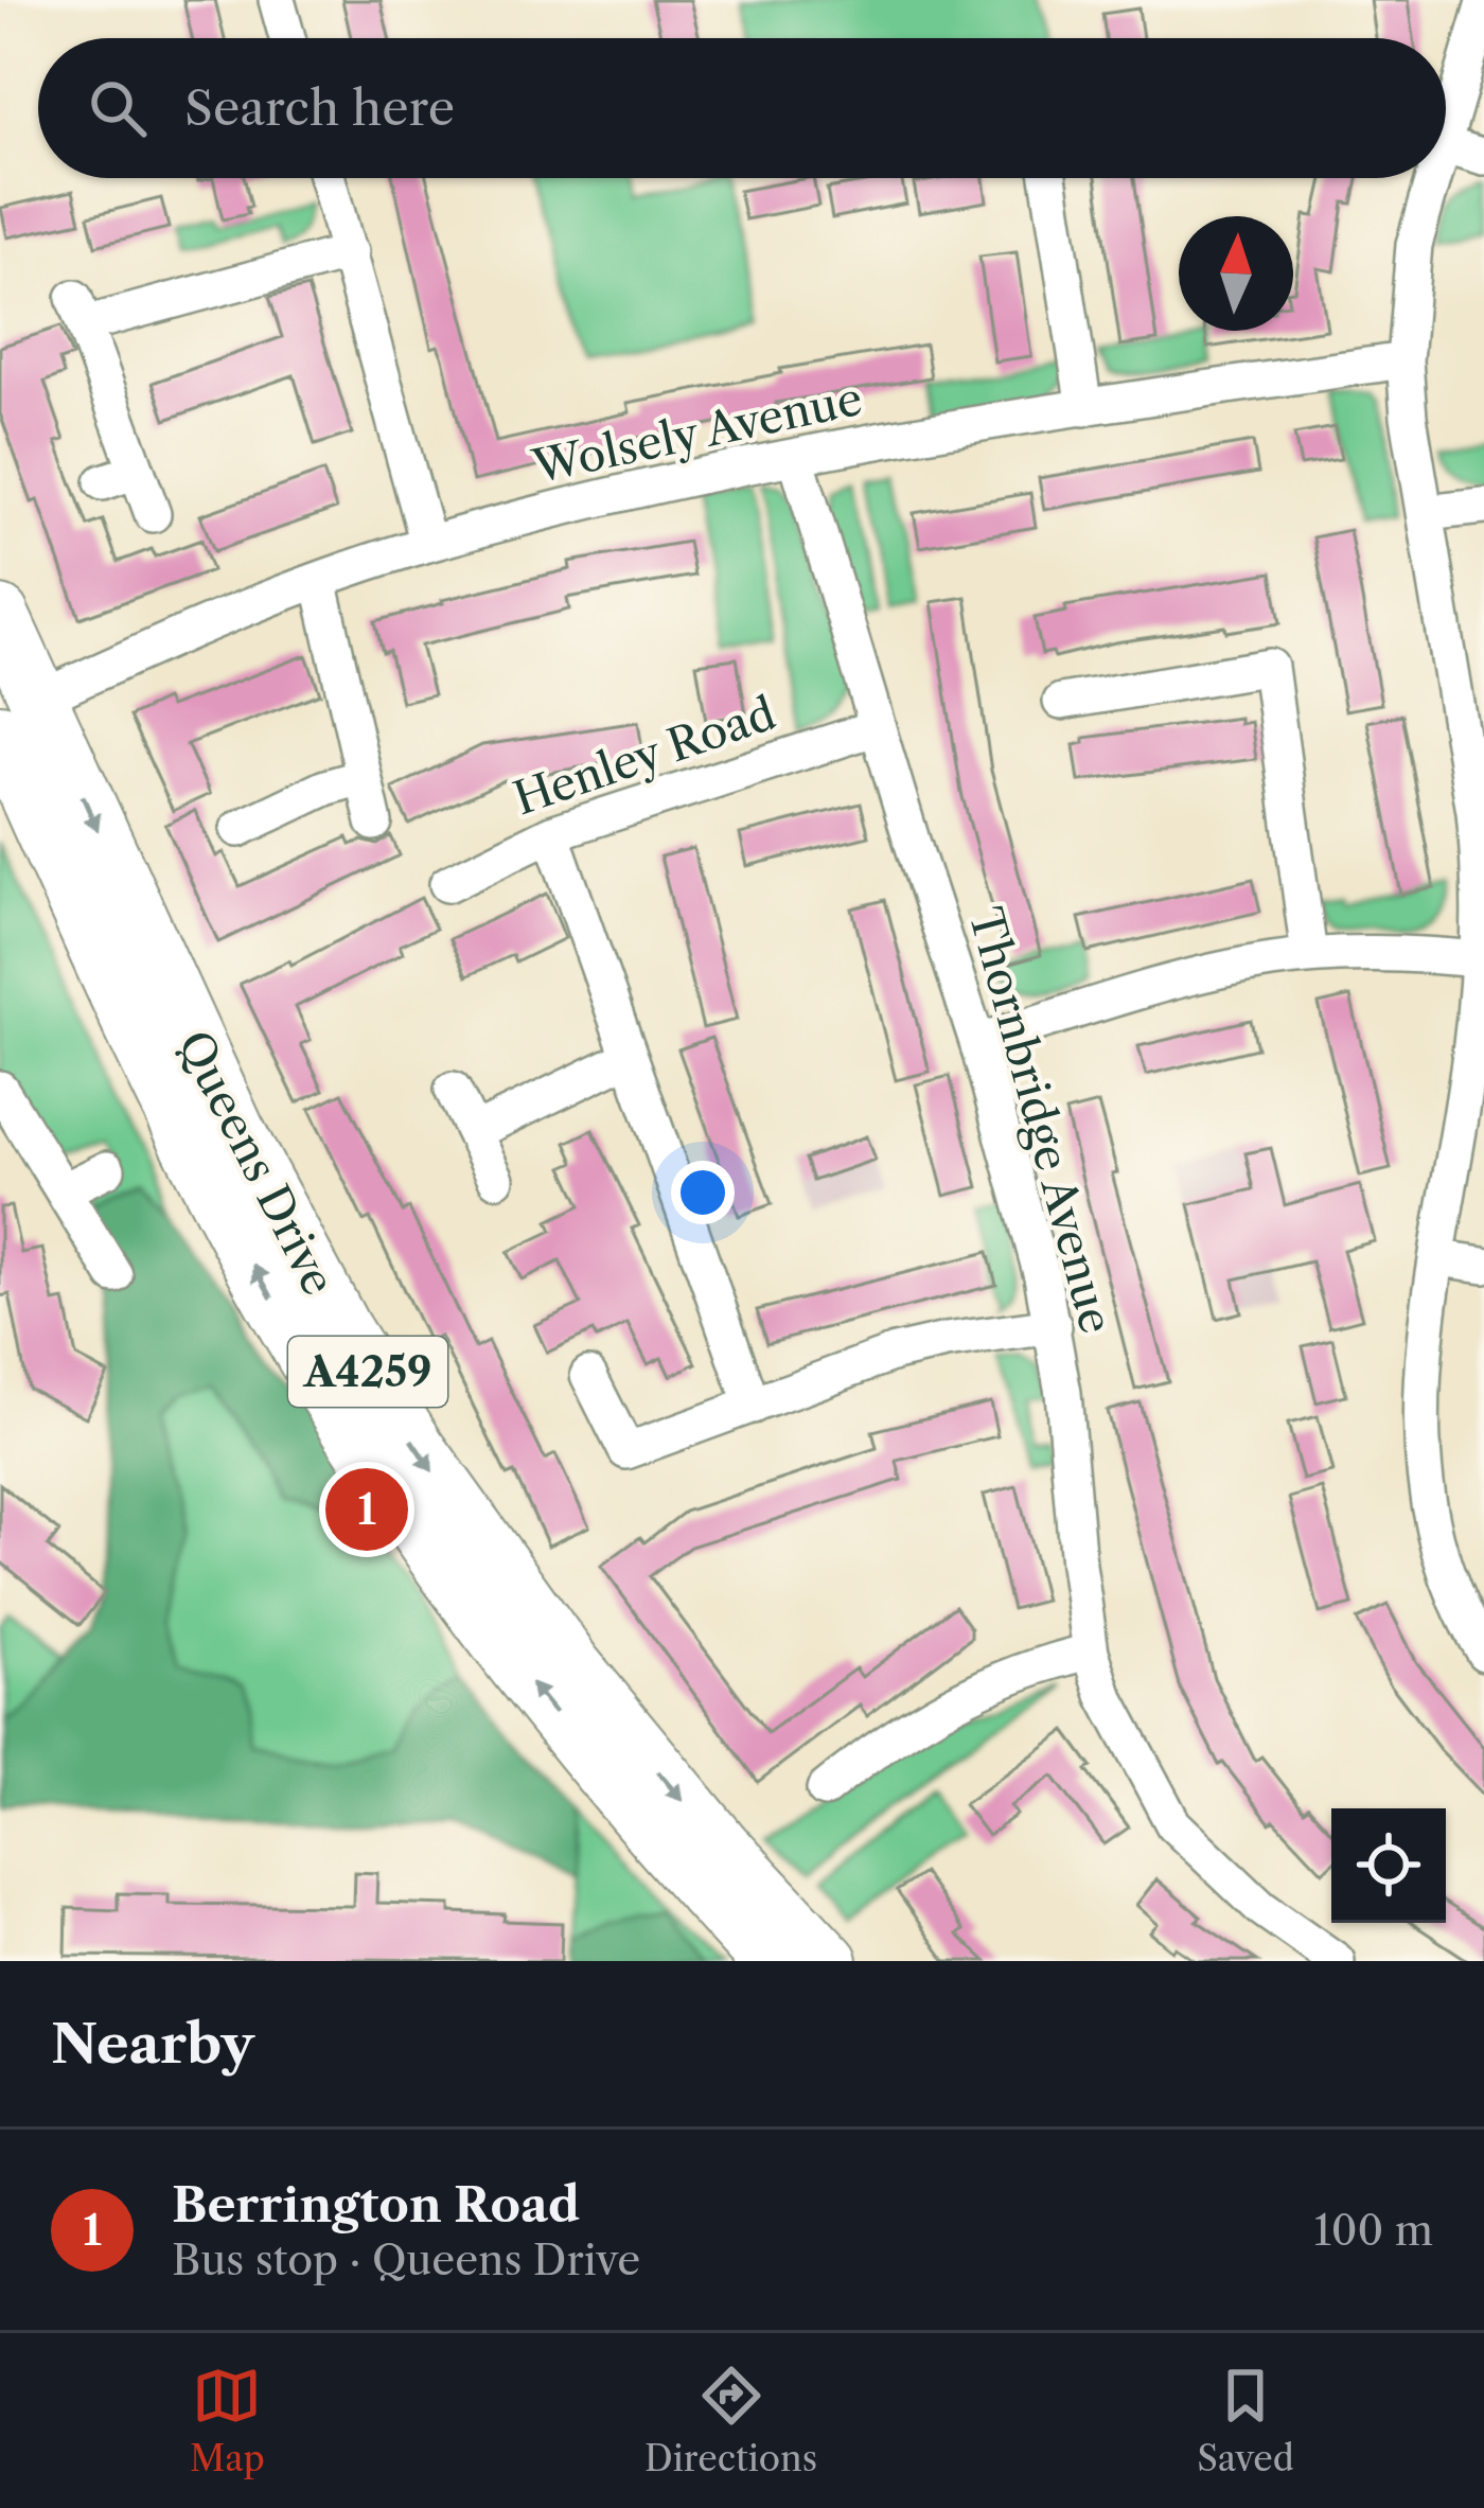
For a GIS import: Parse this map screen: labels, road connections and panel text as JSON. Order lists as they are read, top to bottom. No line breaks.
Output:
{"streets":{"main road":["Queens Drive","A4259"],"street":["Wolsely Avenue","Henley Road","Thornbridge Avenue"]},"crossings":[["Wolsely Avenue","Thornbridge Avenue"],["Wolsely Avenue","Queens Drive"],["Henley Road","Thornbridge Avenue"]],"north":"top","page":{"search":"Search here","pins":"1","heading":"Nearby","list":[{"mark":"1","name":"Berrington Road","note":"Bus stop · Queens Drive","value":"100 m"}],"nav":["Map","Directions","Saved"]}}
